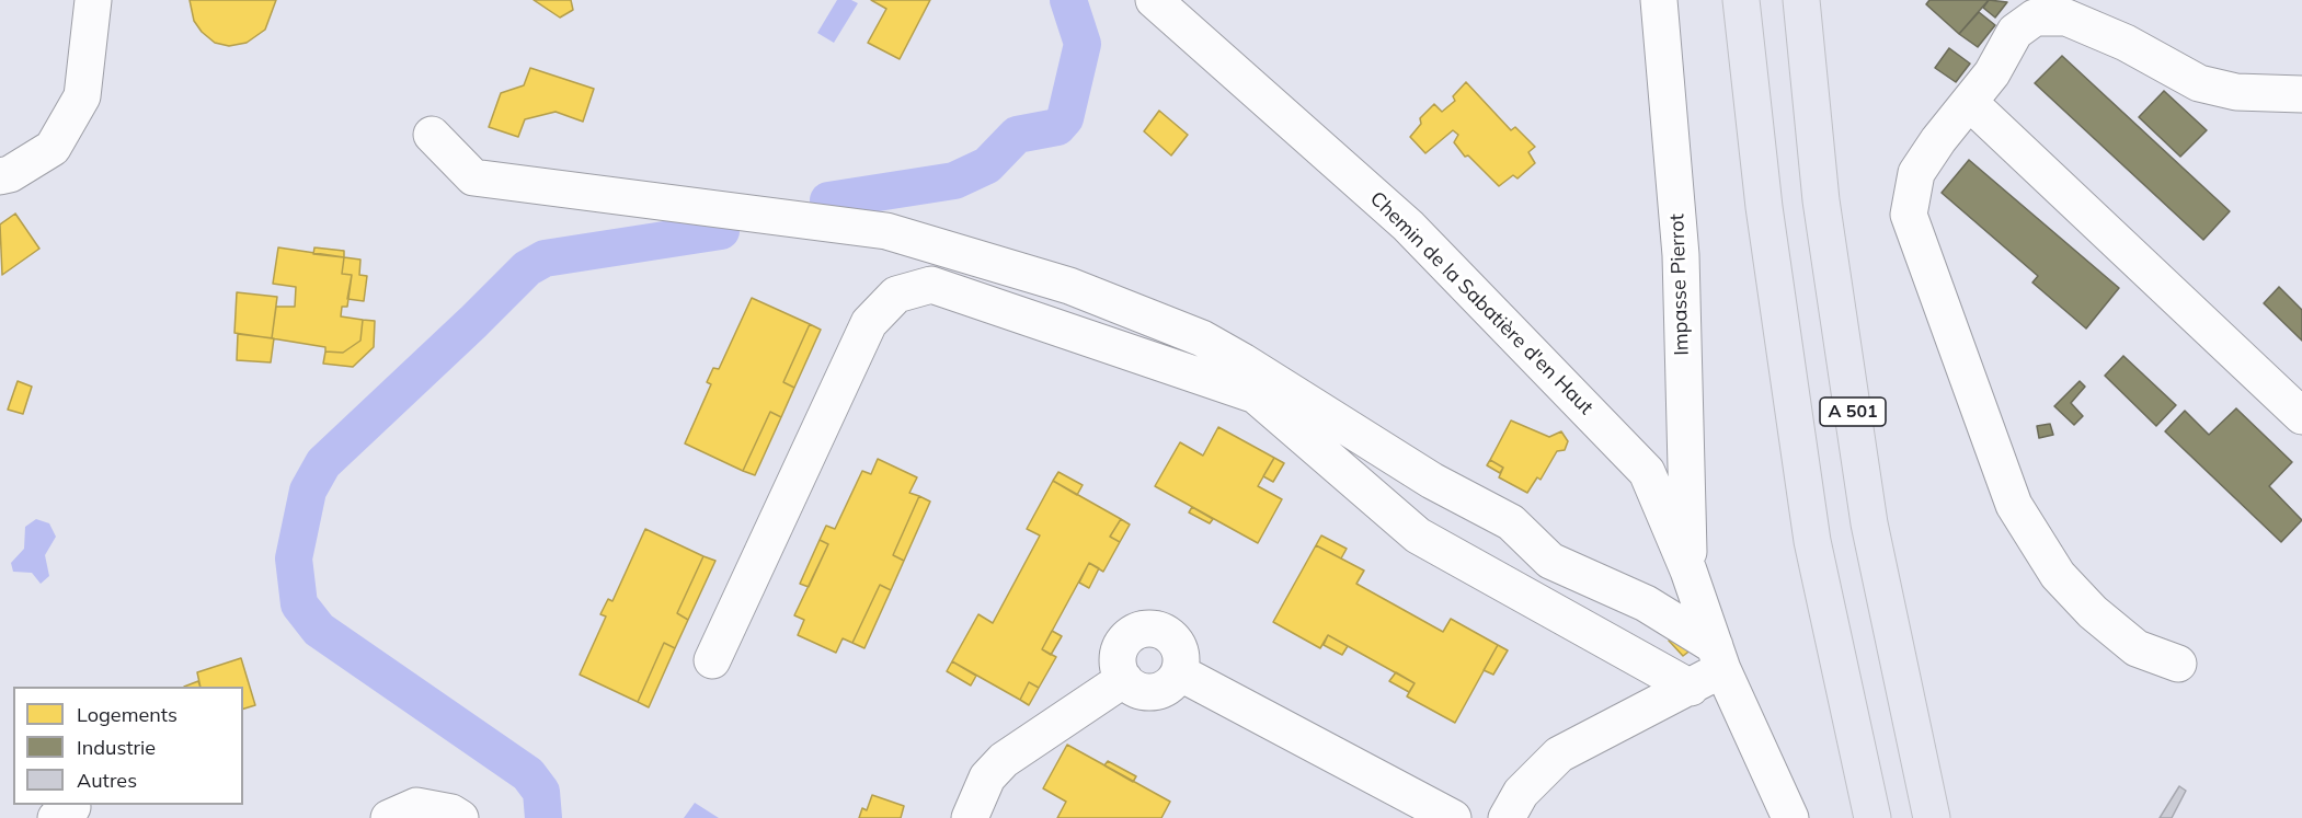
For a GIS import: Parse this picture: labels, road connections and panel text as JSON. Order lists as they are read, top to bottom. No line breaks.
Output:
{"streets":{"highway":["A 501"],"street":["Impasse Pierrot","Chemin de la Sabatière d'en Haut"]},"crossings":[["Impasse Pierrot","Chemin de la Sabatière d'en Haut"]],"legend":["Logements","Industrie","Autres"]}
